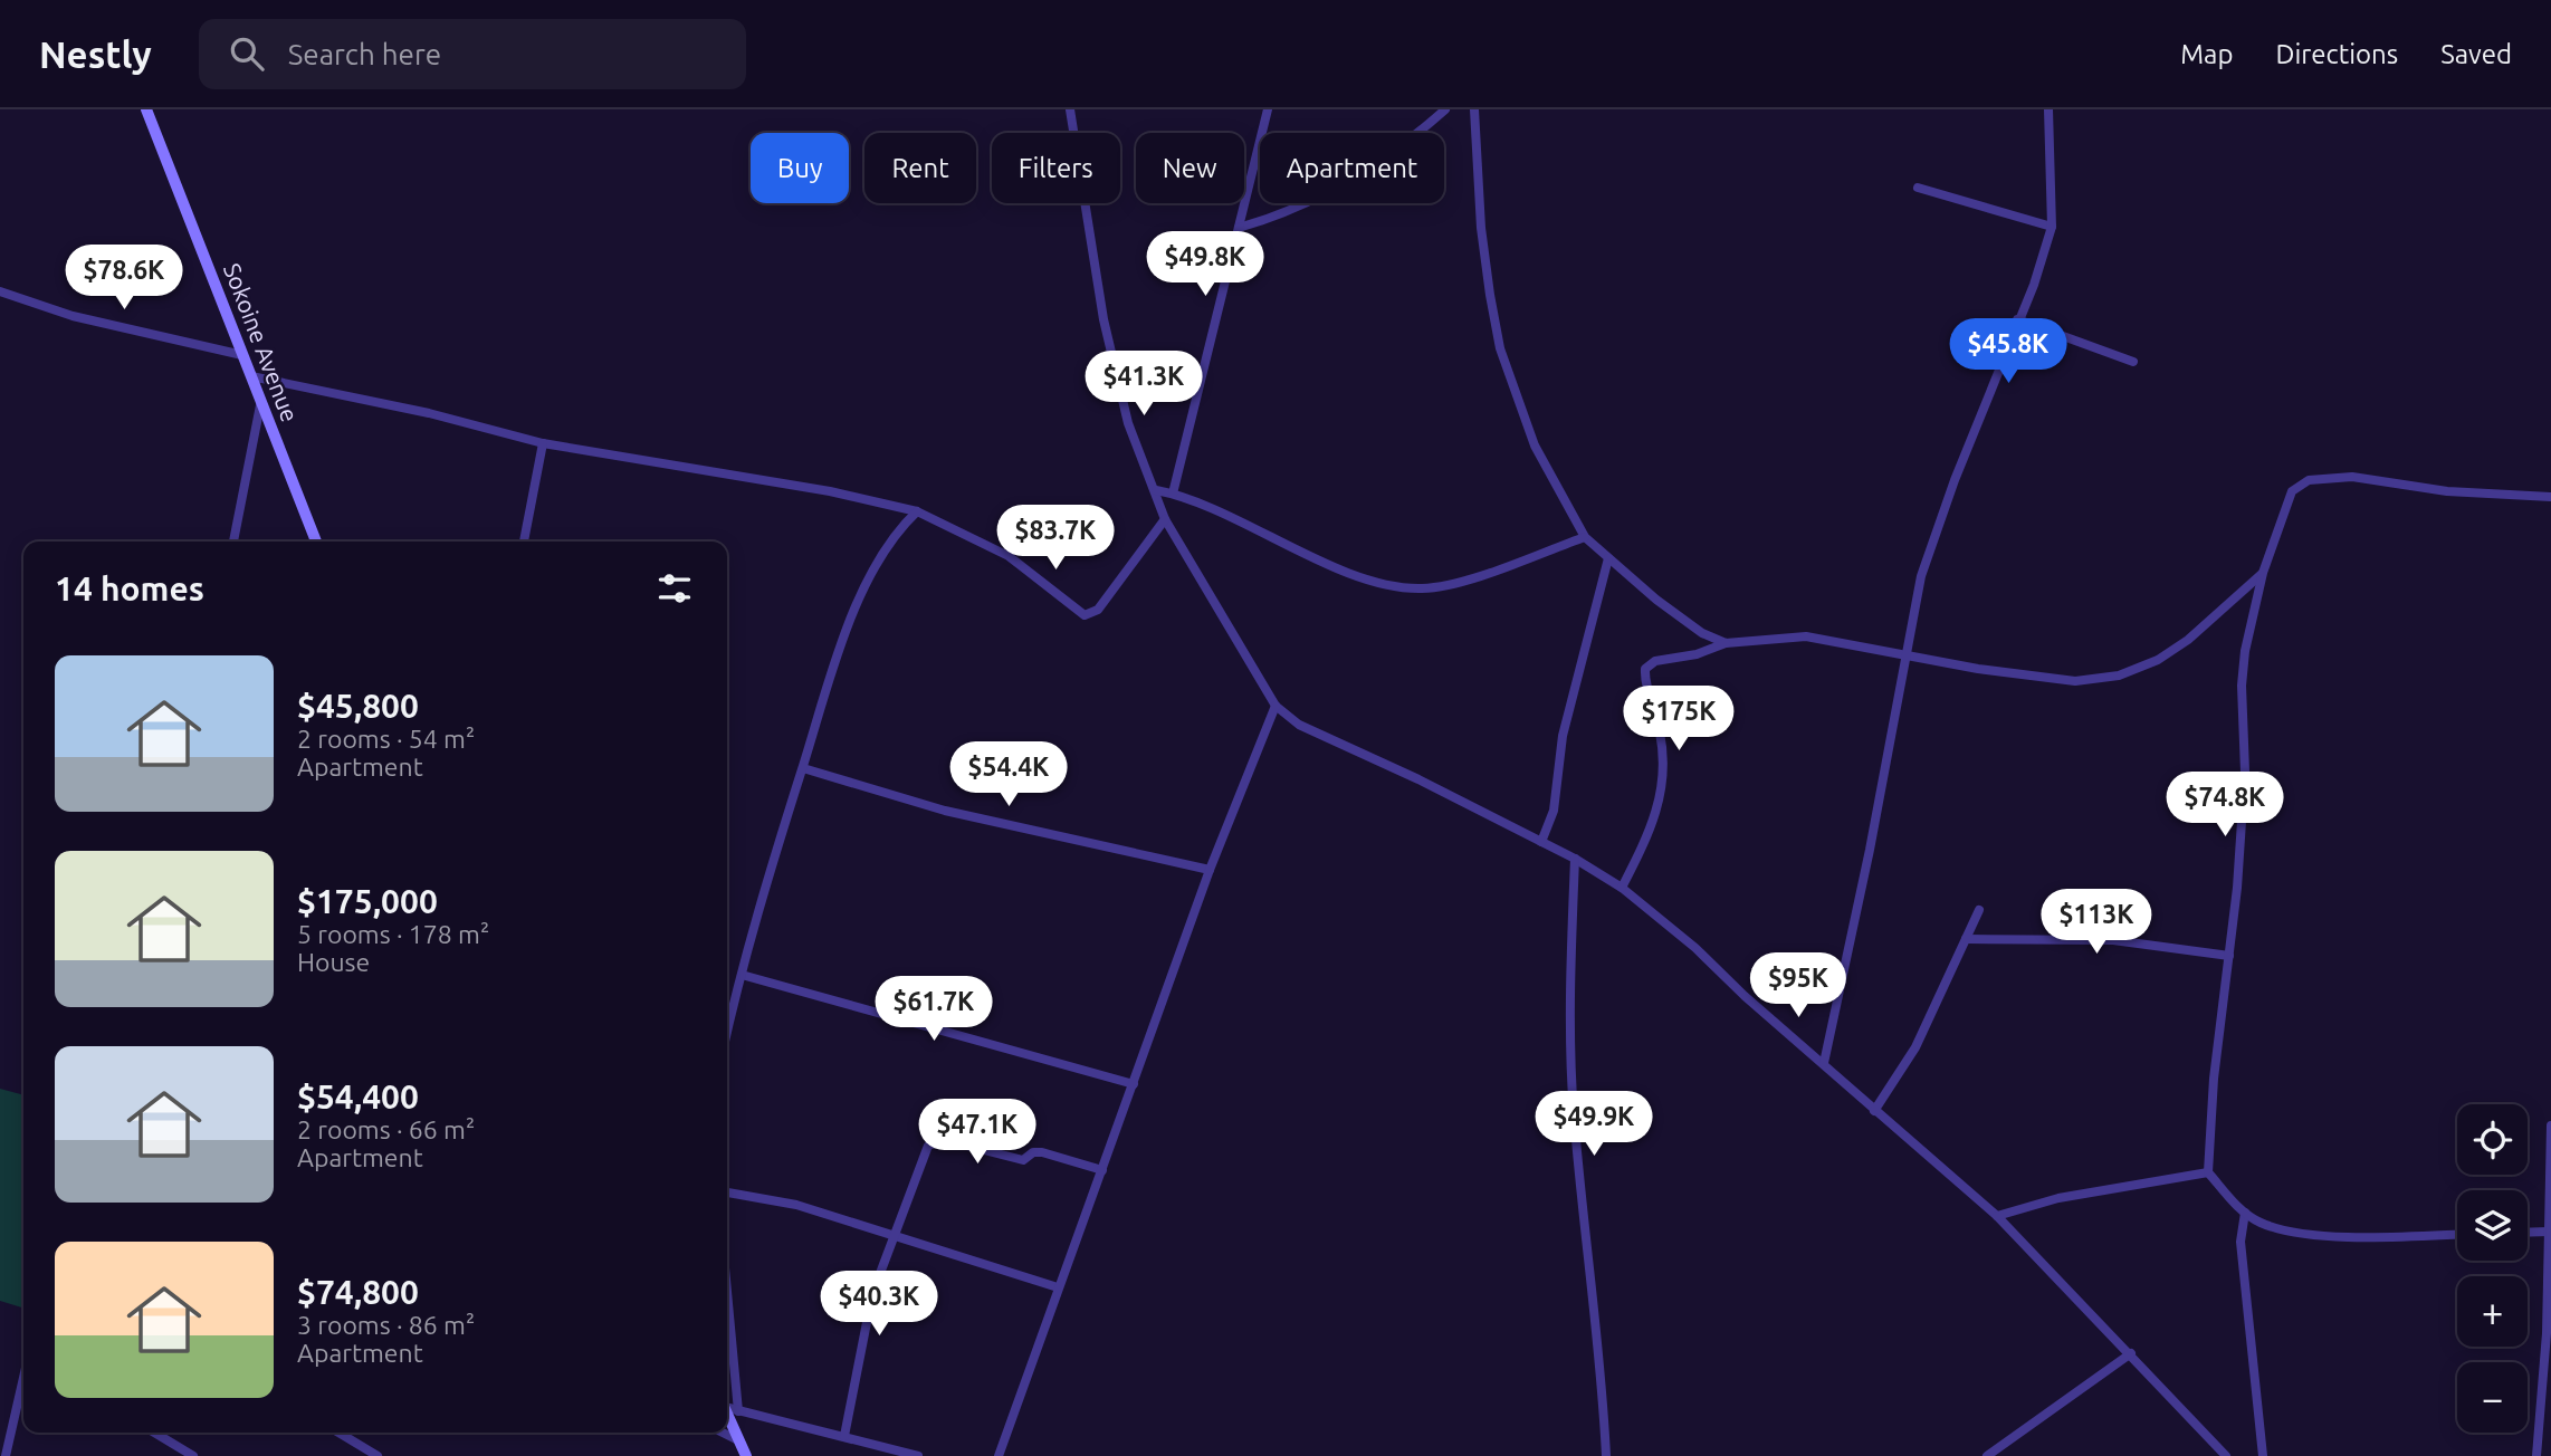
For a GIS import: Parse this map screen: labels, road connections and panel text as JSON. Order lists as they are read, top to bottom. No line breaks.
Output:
{"streets":{"street":["Sokoine Avenue"]},"page":{"header":"Nestly","search":"Search here","nav":["Map","Directions","Saved"],"chip":["Buy","Rent","Filters","New","Apartment"],"price":["$49.8K","$78.6K","$45.8K","$41.3K","$83.7K","$175K","$54.4K","$74.8K","$113K","$95K","$61.7K","$49.9K","$47.1K","$40.3K"],"heading":"14 homes","list":[{"name":"$45,800","note":"2 rooms · 54 m² · Apartment"},{"name":"$175,000","note":"5 rooms · 178 m² · House"},{"name":"$54,400","note":"2 rooms · 66 m² · Apartment"},{"name":"$74,800","note":"3 rooms · 86 m² · Apartment"}],"map_buttons":["+","−"]}}
